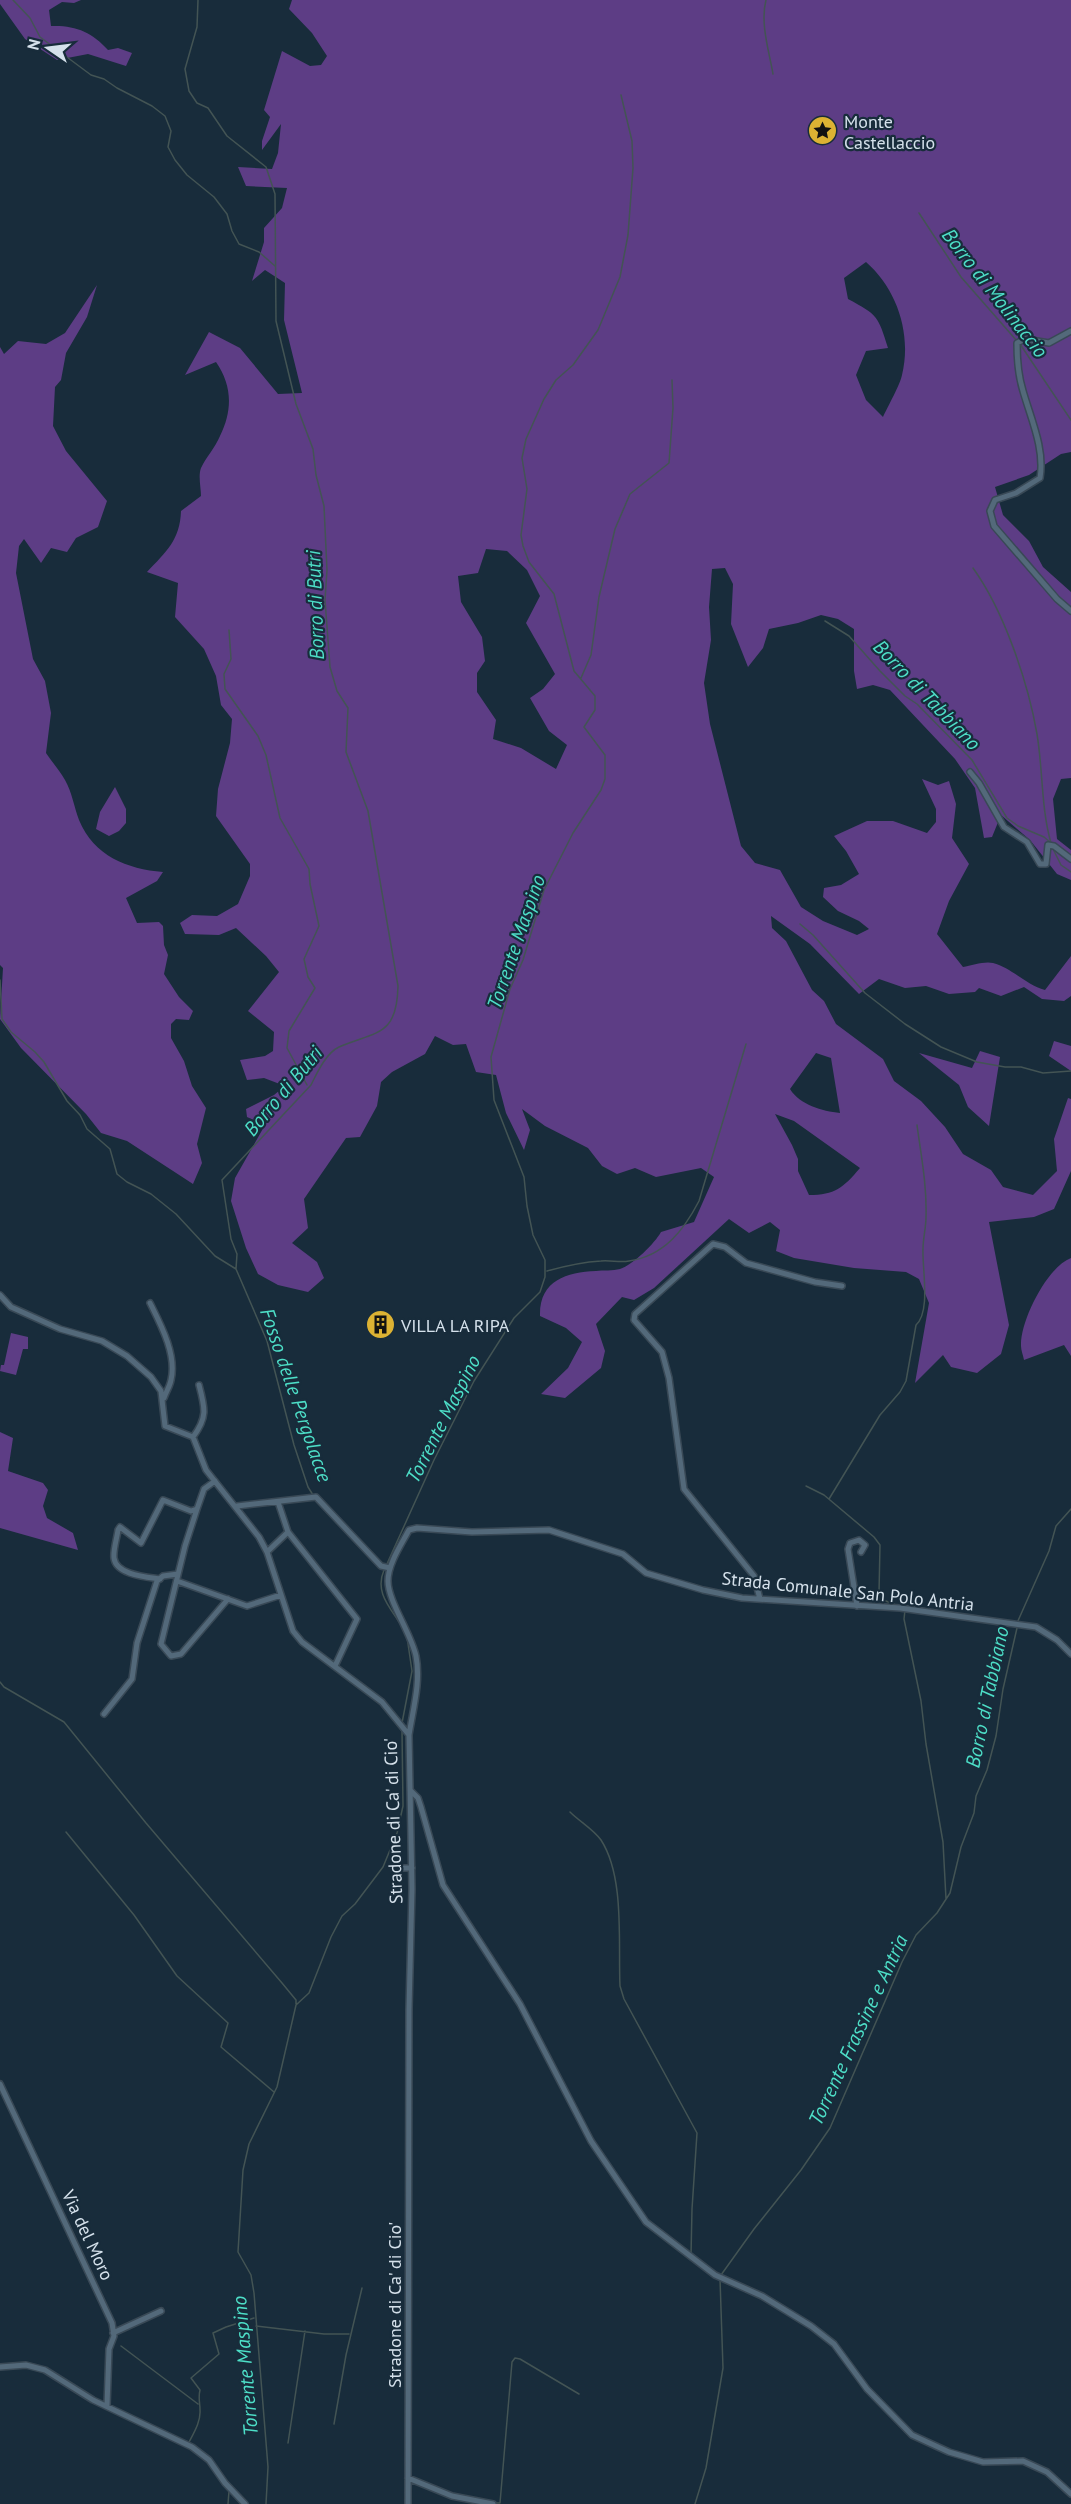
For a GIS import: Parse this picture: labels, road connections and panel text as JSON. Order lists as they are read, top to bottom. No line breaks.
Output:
{"streets":{"street":["Strada Comunale San Polo Antria","Stradone di Ca' di Cio'","Via del Moro"]},"water":["Borro di Molinaccio","Borro di Butri","Borro di Tabbiano","Torrente Maspino","Fosso delle Pergolacce","Torrente Frassine e Antria"],"places":{"place":["Monte Castellaccio"],"building":["VILLA LA RIPA"]},"north":"left"}
